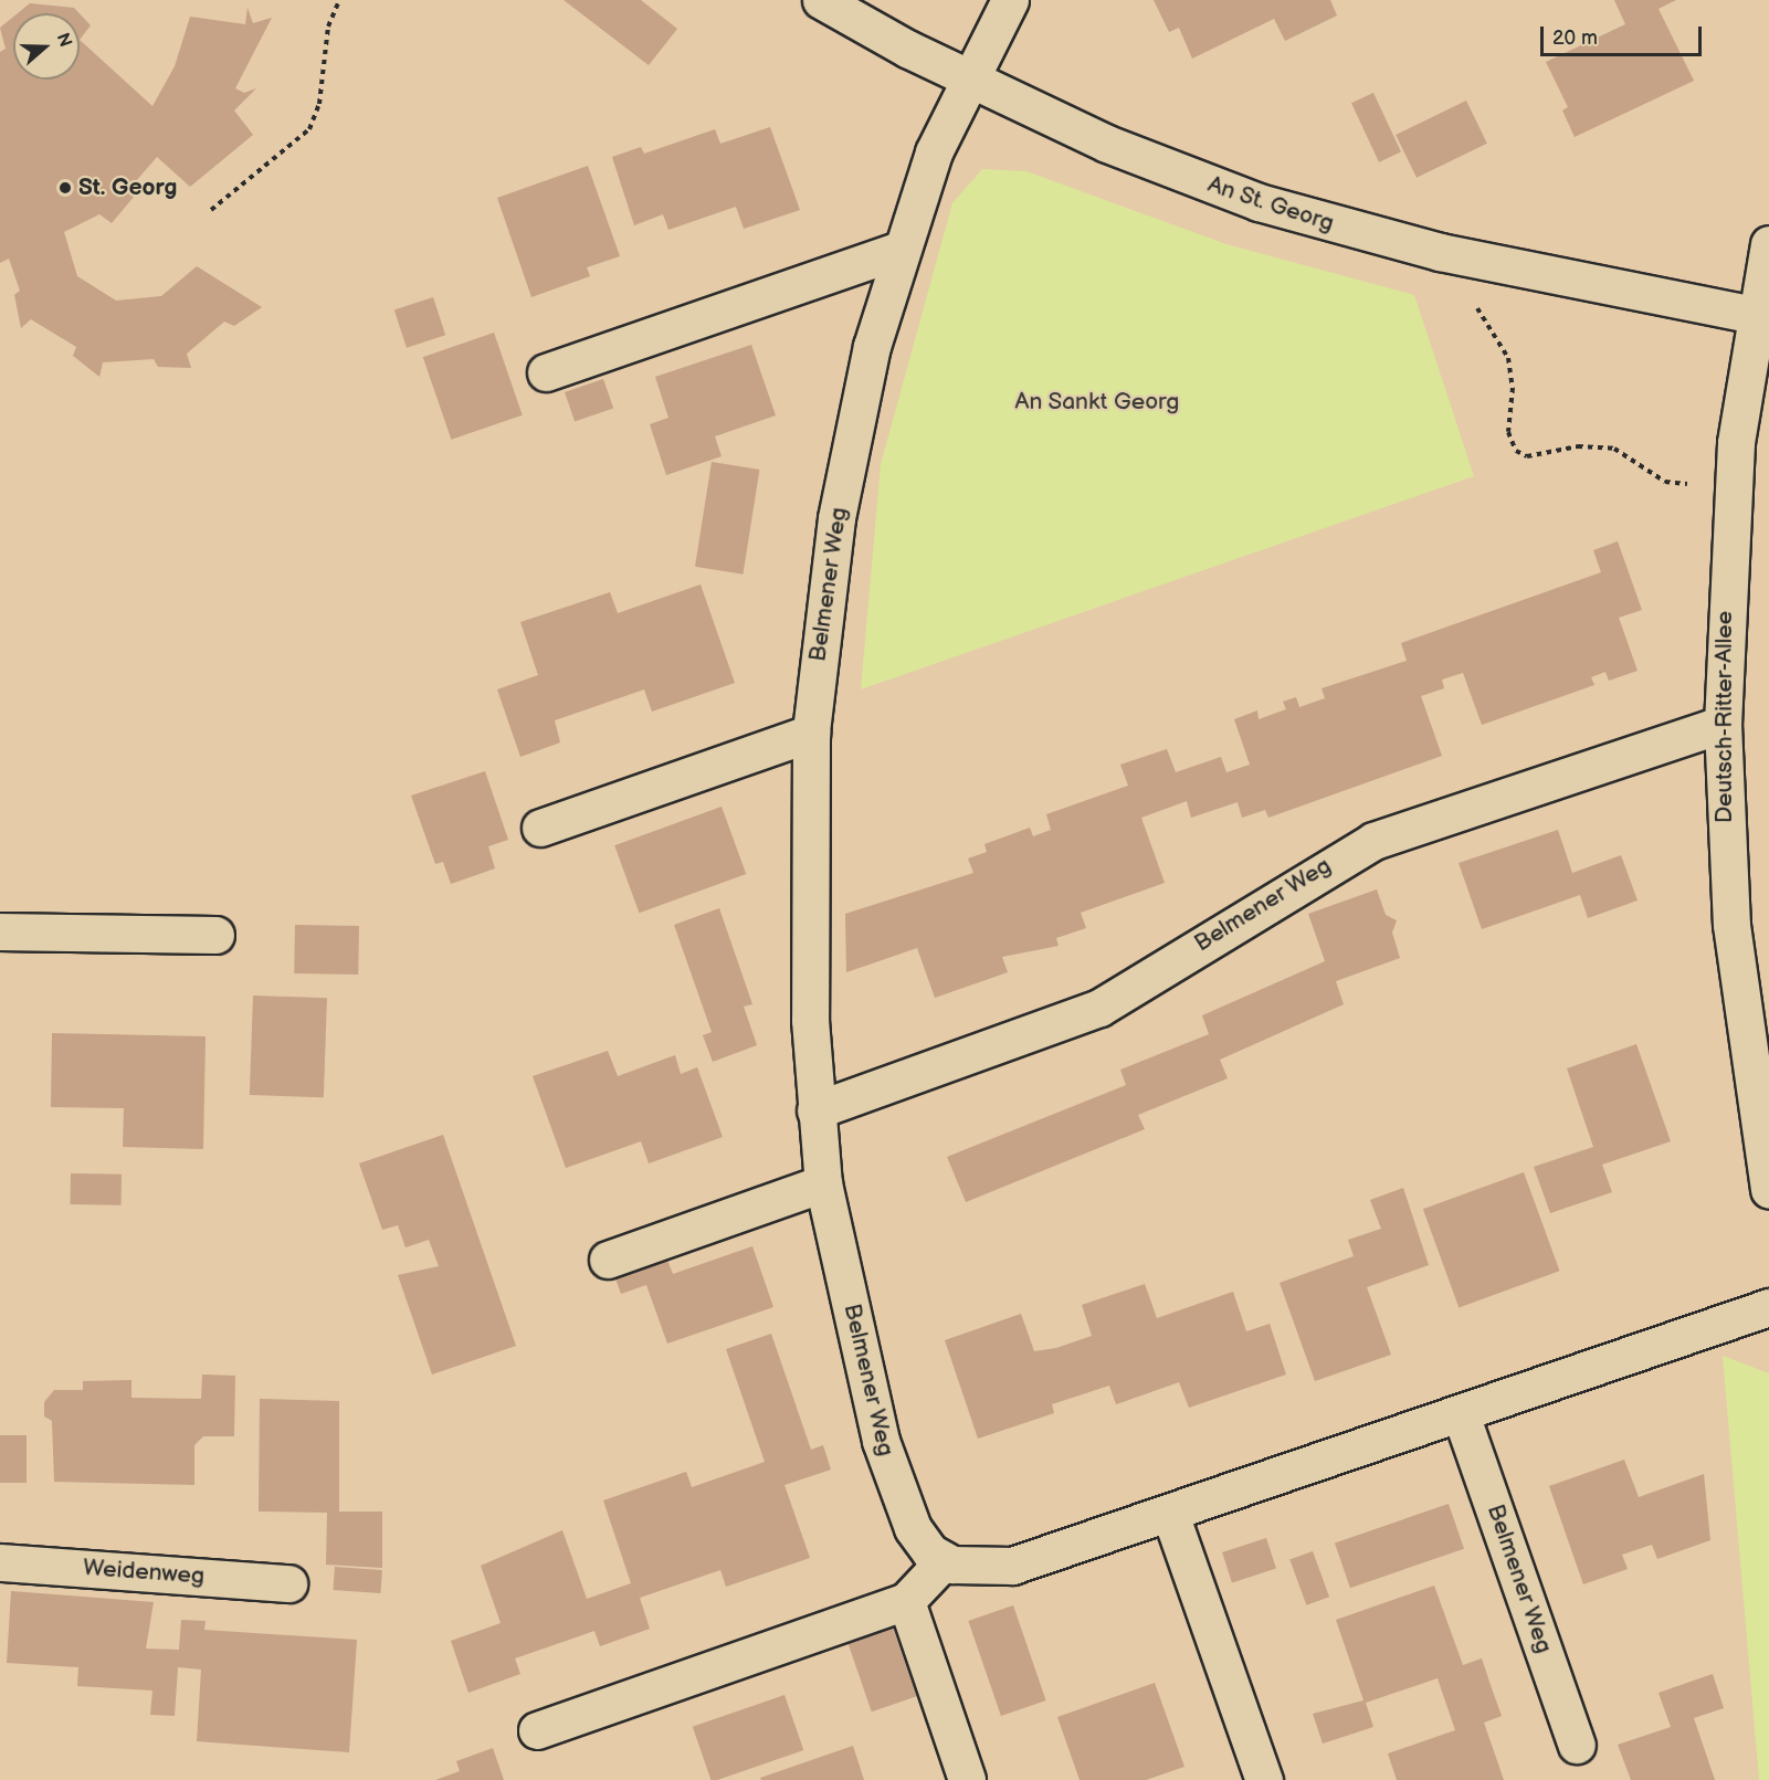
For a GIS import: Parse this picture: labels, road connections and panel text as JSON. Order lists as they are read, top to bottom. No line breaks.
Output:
{"streets":{"street":["An St. Georg","Belmener Weg","Deutsch-Ritter-Allee","Weidenweg"]},"crossings":[["An St. Georg","Belmener Weg"],["An St. Georg","Deutsch-Ritter-Allee"],["Belmener Weg","Deutsch-Ritter-Allee"]],"parks":["An Sankt Georg"],"places":["St. Georg"],"scale_bar":"20 m","north":"right"}
